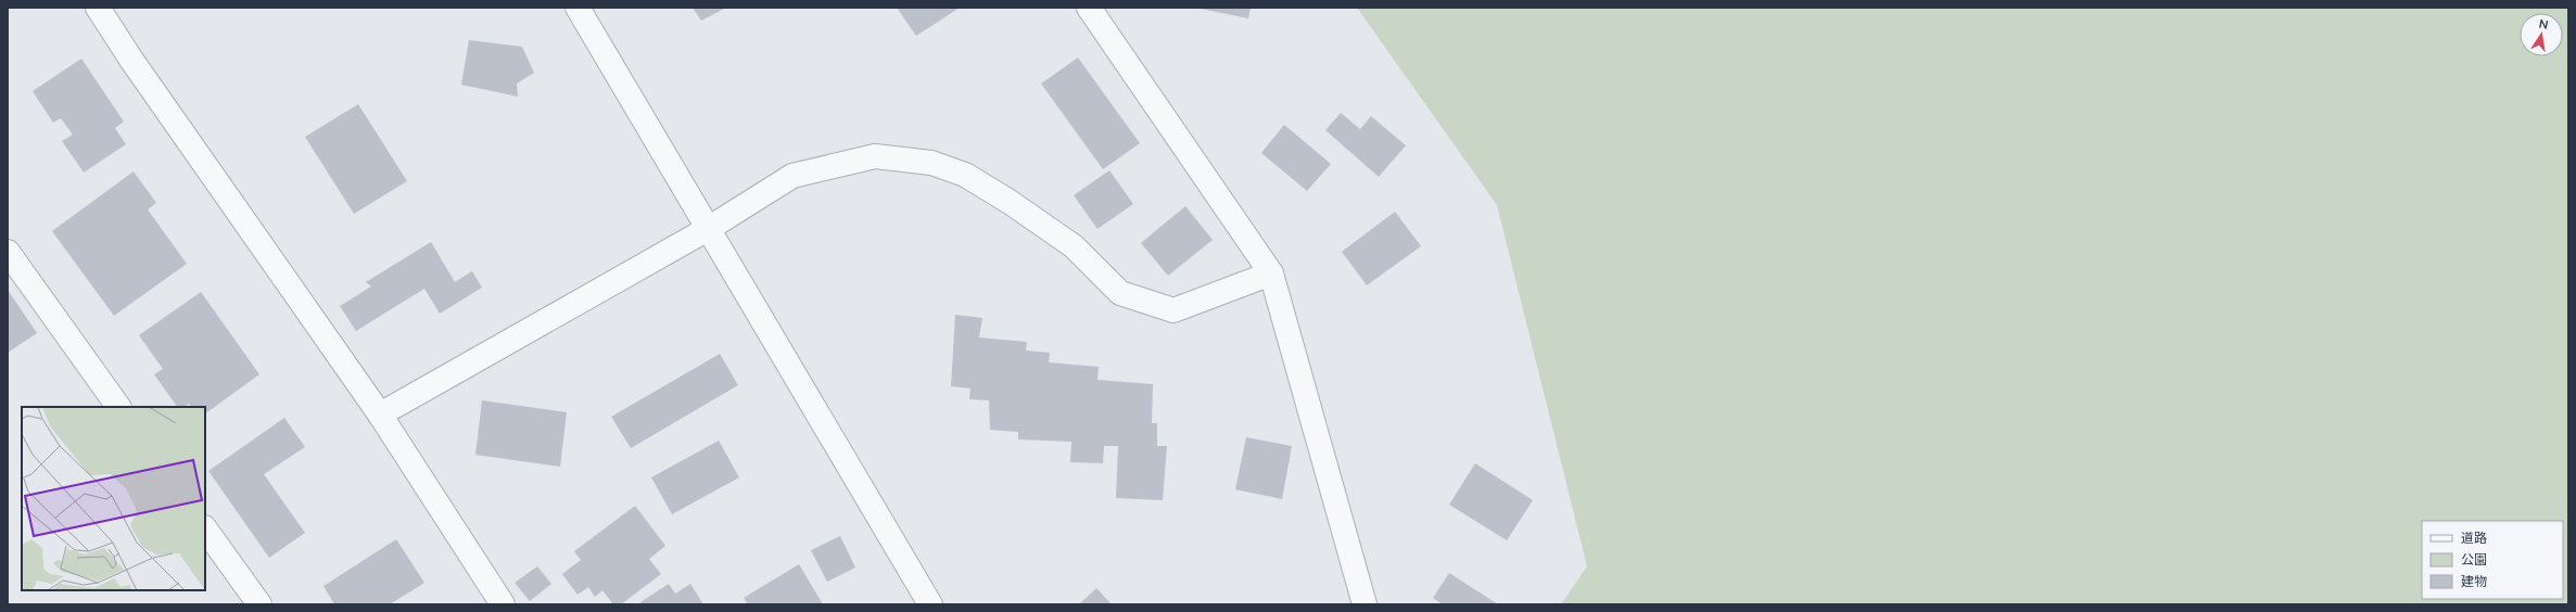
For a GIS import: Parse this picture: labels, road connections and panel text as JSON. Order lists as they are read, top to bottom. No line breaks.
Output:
{"legend":["道路","公園","建物"],"north":"top"}
